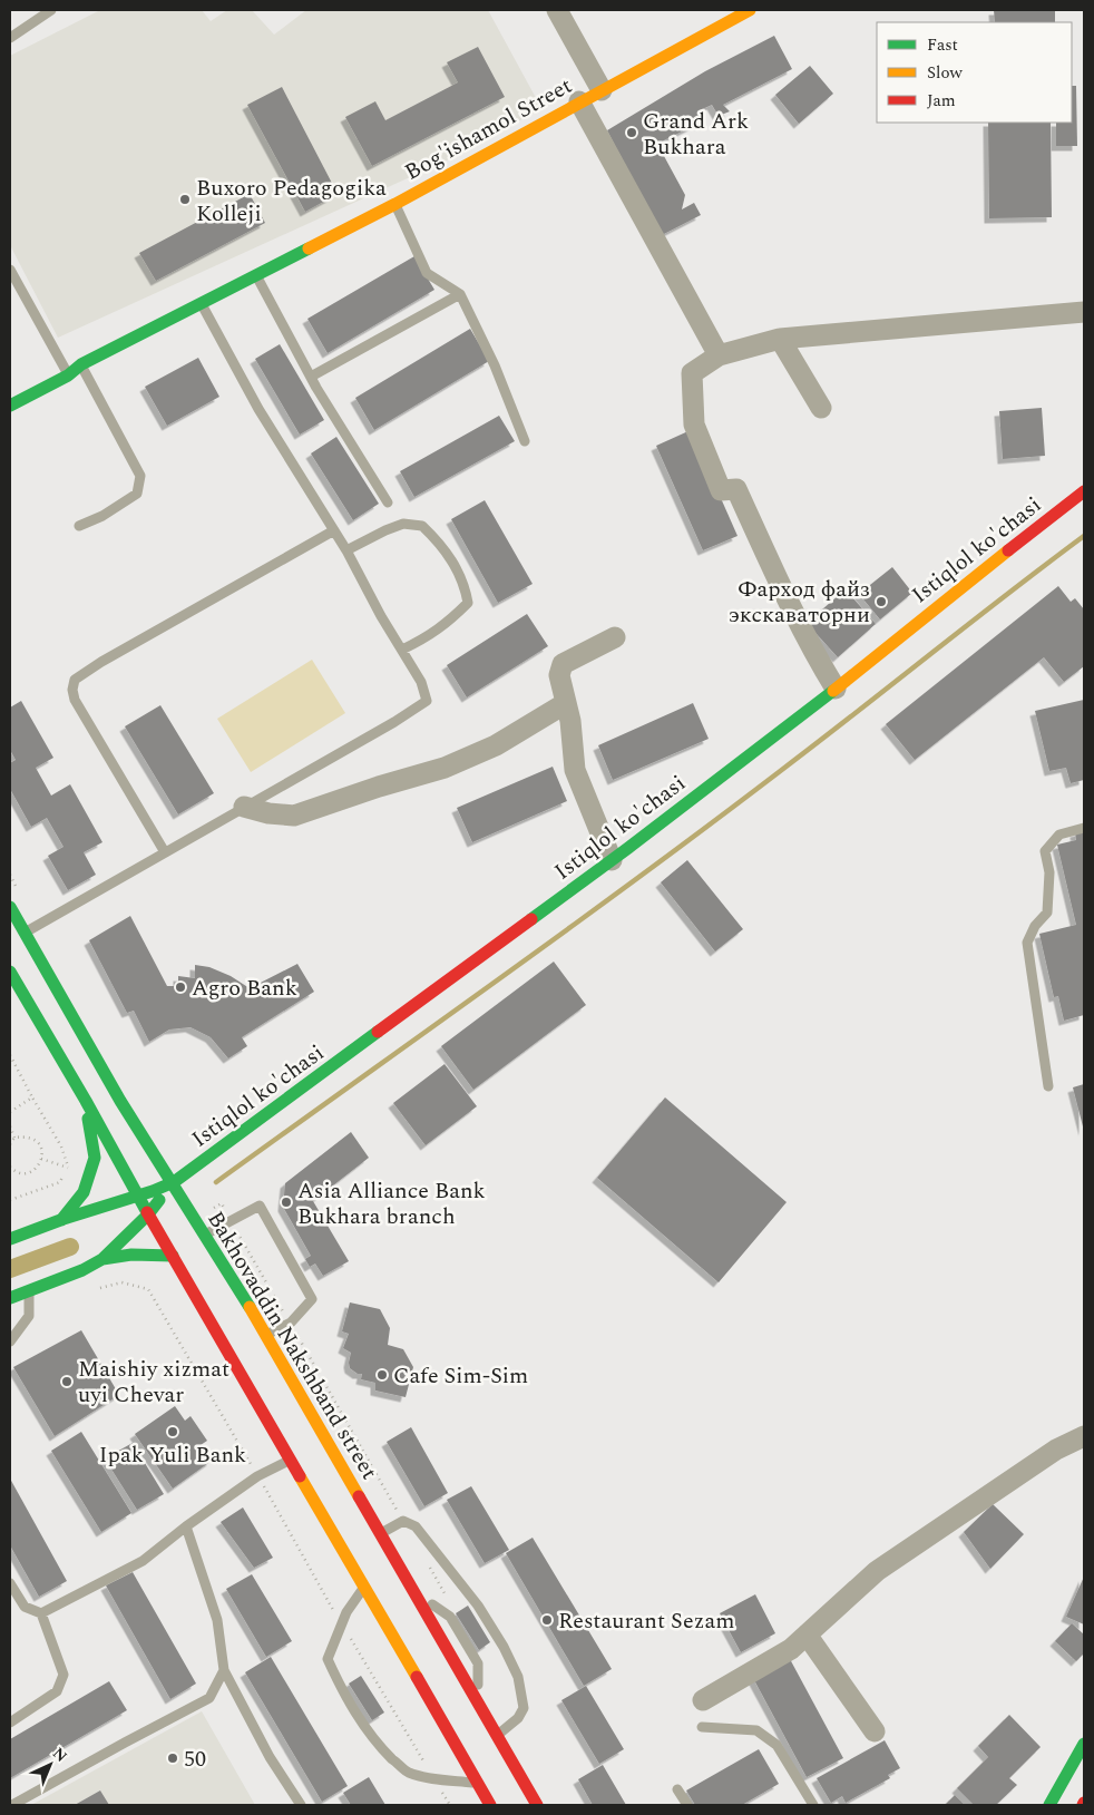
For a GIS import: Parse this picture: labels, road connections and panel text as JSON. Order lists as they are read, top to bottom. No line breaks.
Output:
{"streets":{"main road":["Bog'ishamol Street","Istiqlol ko'chasi","Bakhovaddin Nakshband street"]},"crossings":[["Istiqlol ko'chasi","Bakhovaddin Nakshband street"]],"places":["Grand Ark Bukhara","Buxoro Pedagogika Kolleji","Фарход файз экскаваторни","Agro Bank","Asia Alliance Bank Bukhara branch","Cafe Sim-Sim","Maishiy xizmat uyi Chevar","Ipak Yuli Bank","Restaurant Sezam","50"],"legend":["Fast","Slow","Jam"],"north":"top right"}
